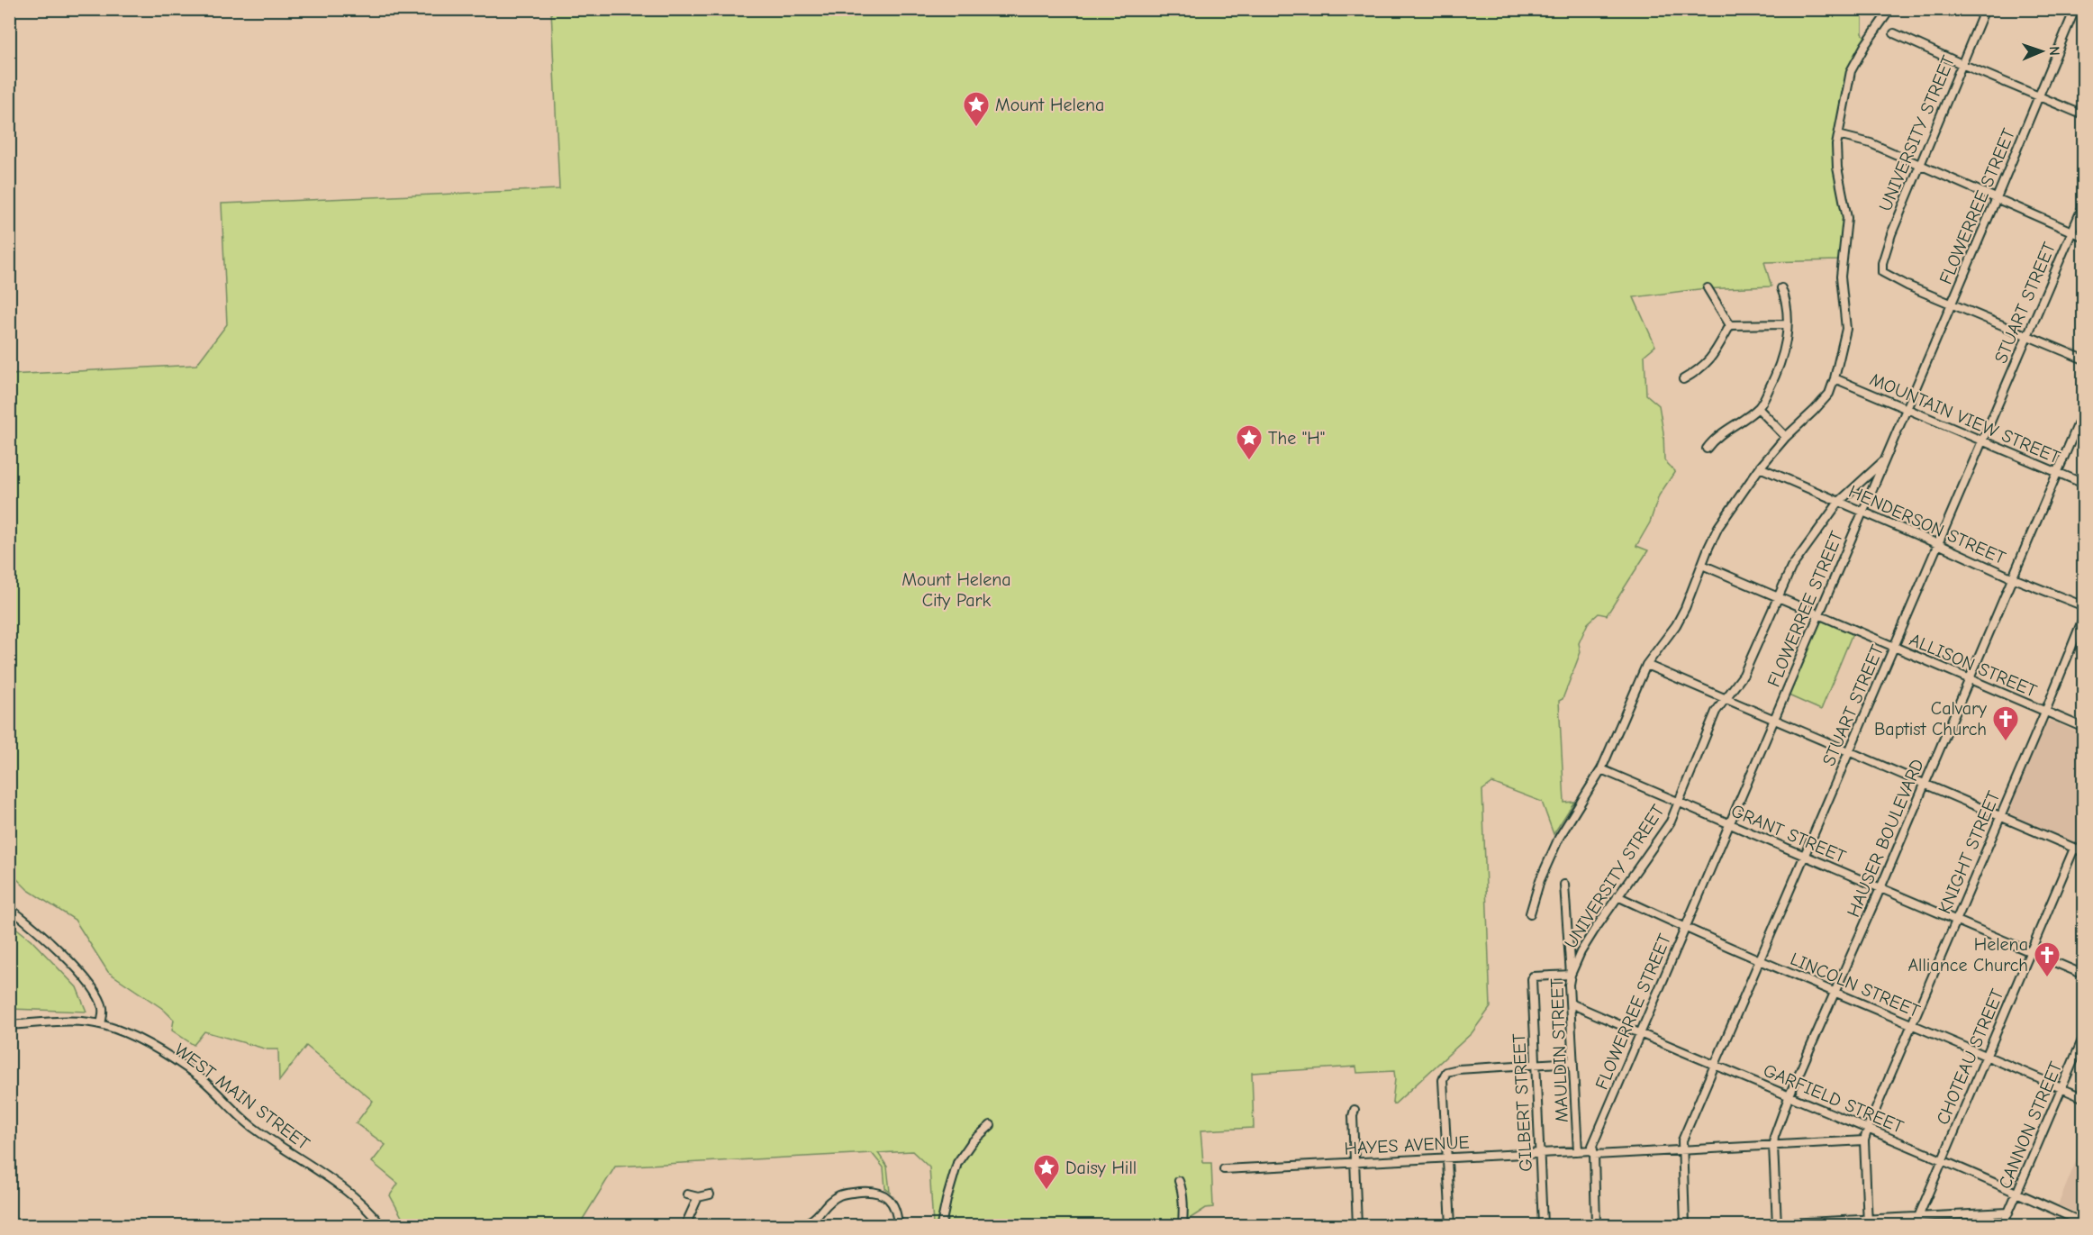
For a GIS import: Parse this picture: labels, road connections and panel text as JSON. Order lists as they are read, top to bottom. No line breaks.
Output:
{"streets":{"street":["UNIVERSITY STREET","FLOWERREE STREET","STUART STREET","MOUNTAIN VIEW STREET","HENDERSON STREET","ALLISON STREET","GRANT STREET","HAUSER BOULEVARD","KNIGHT STREET","LINCOLN STREET","MAULDIN STREET","CHOTEAU STREET","WEST MAIN STREET","GARFIELD STREET","GILBERT STREET","CANNON STREET","HAYES AVENUE"]},"crossings":[["UNIVERSITY STREET","FLOWERREE STREET"],["UNIVERSITY STREET","HENDERSON STREET"],["UNIVERSITY STREET","ALLISON STREET"],["UNIVERSITY STREET","GRANT STREET"],["UNIVERSITY STREET","LINCOLN STREET"],["UNIVERSITY STREET","MAULDIN STREET"],["UNIVERSITY STREET","GILBERT STREET"],["FLOWERREE STREET","MOUNTAIN VIEW STREET"],["FLOWERREE STREET","HENDERSON STREET"],["FLOWERREE STREET","ALLISON STREET"],["FLOWERREE STREET","GRANT STREET"],["FLOWERREE STREET","LINCOLN STREET"],["FLOWERREE STREET","GARFIELD STREET"],["FLOWERREE STREET","HAYES AVENUE"],["STUART STREET","MOUNTAIN VIEW STREET"],["STUART STREET","HENDERSON STREET"],["STUART STREET","ALLISON STREET"],["STUART STREET","GRANT STREET"],["STUART STREET","LINCOLN STREET"],["STUART STREET","GARFIELD STREET"],["STUART STREET","HAYES AVENUE"],["MOUNTAIN VIEW STREET","HAUSER BOULEVARD"],["HENDERSON STREET","HAUSER BOULEVARD"],["ALLISON STREET","HAUSER BOULEVARD"],["ALLISON STREET","KNIGHT STREET"],["GRANT STREET","HAUSER BOULEVARD"],["GRANT STREET","KNIGHT STREET"],["GRANT STREET","CHOTEAU STREET"],["HAUSER BOULEVARD","LINCOLN STREET"],["HAUSER BOULEVARD","GARFIELD STREET"],["HAUSER BOULEVARD","HAYES AVENUE"],["KNIGHT STREET","LINCOLN STREET"],["KNIGHT STREET","GARFIELD STREET"],["KNIGHT STREET","HAYES AVENUE"],["LINCOLN STREET","CHOTEAU STREET"],["LINCOLN STREET","CANNON STREET"],["MAULDIN STREET","GARFIELD STREET"],["MAULDIN STREET","HAYES AVENUE"],["CHOTEAU STREET","GARFIELD STREET"],["GARFIELD STREET","CANNON STREET"],["GILBERT STREET","HAYES AVENUE"]],"parks":["Mount Helena City Park"],"places":{"place":["Mount Helena","The \"H\"","Daisy Hill"],"church":["Calvary Baptist Church","Helena Alliance Church"]},"north":"right"}
